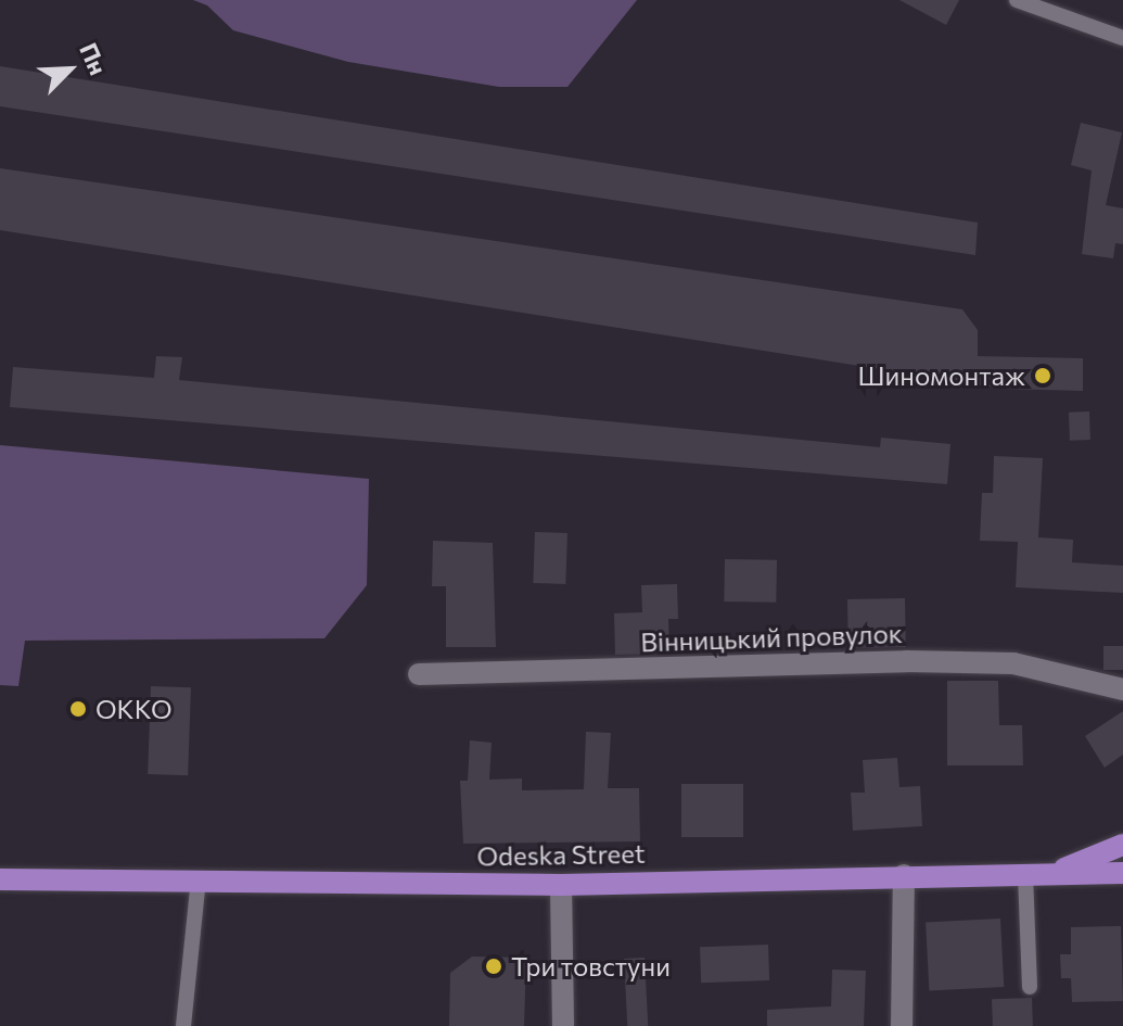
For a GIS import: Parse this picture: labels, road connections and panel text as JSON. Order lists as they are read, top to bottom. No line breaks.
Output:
{"streets":{"main road":["Odeska Street"],"street":["Вінницький провулок"]},"places":["Шиномонтаж","OKKO","Три товстуни"],"north":"top right"}
